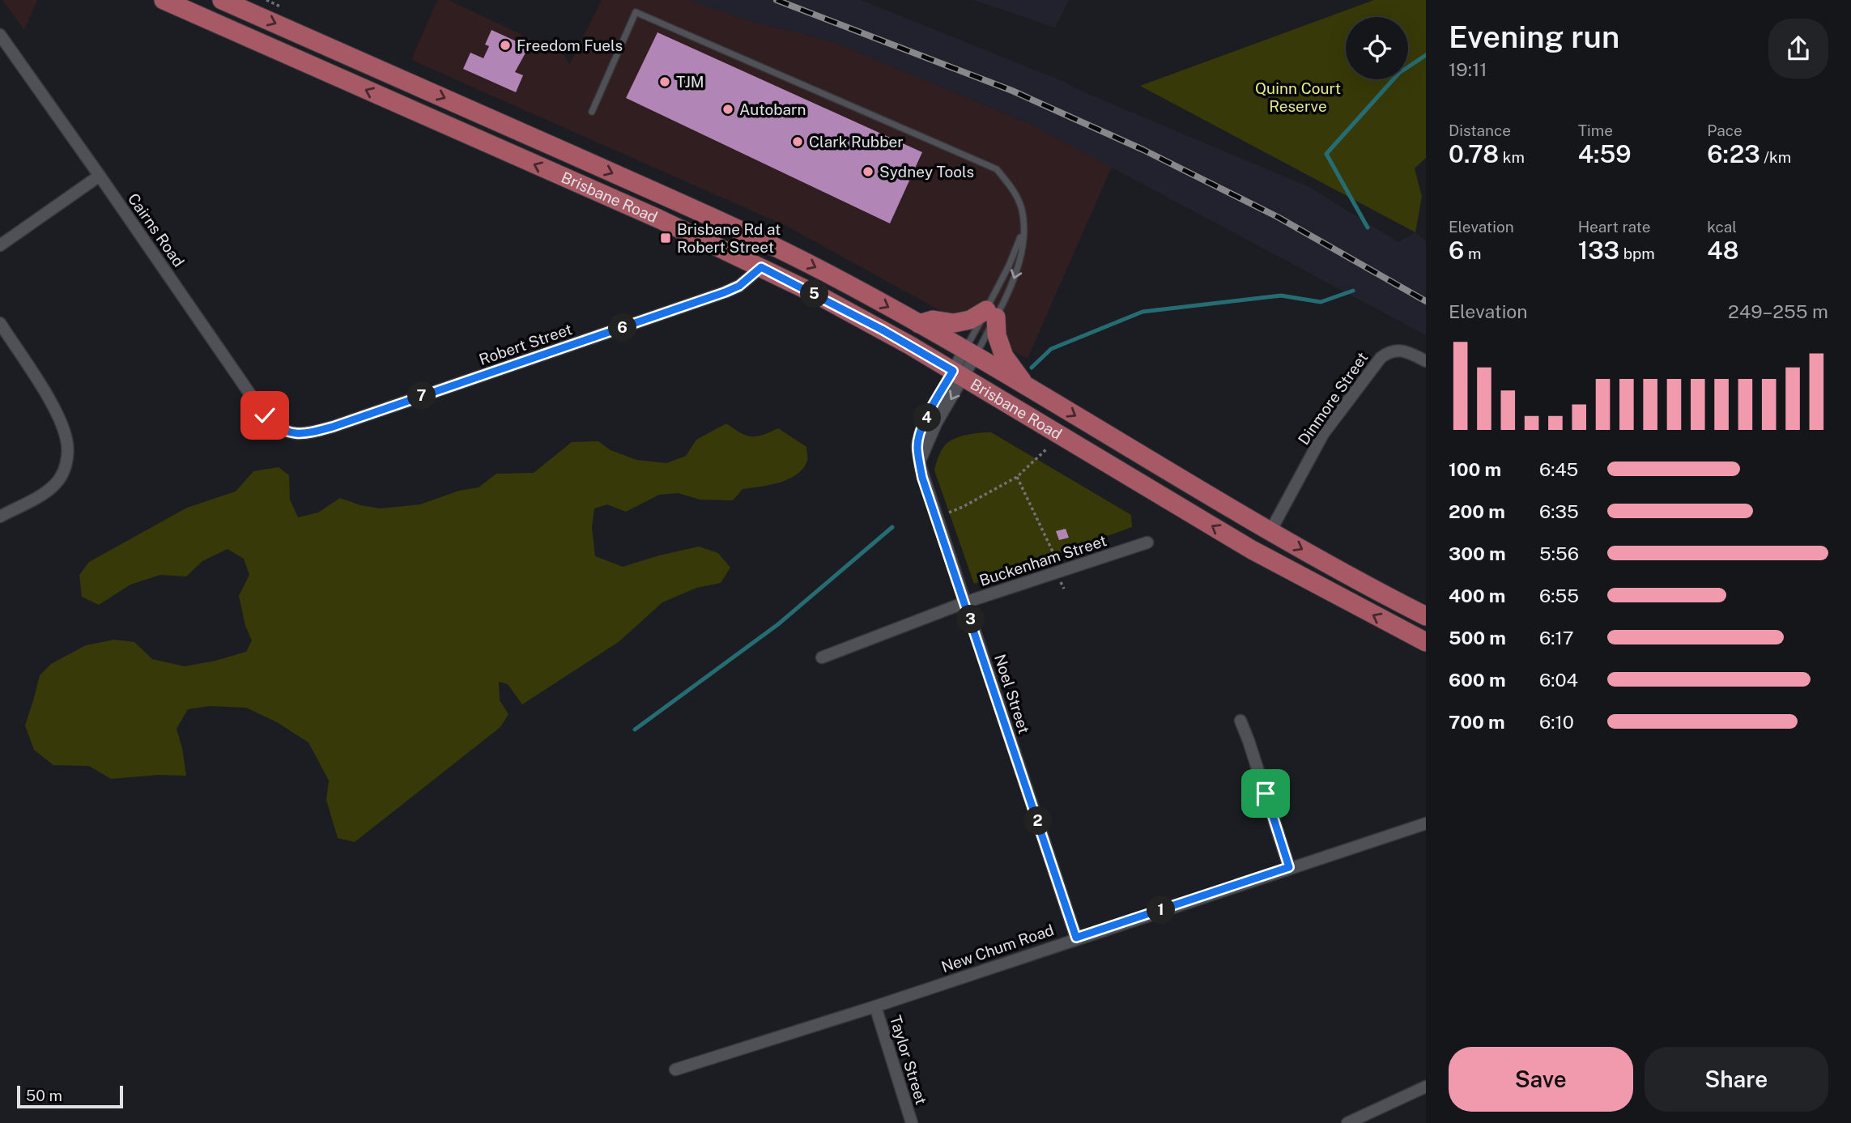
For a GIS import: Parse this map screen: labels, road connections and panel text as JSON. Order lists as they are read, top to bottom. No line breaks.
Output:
{"streets":{"main road":["Brisbane Road"],"street":["Cairns Road","Robert Street","Dinmore Street","Buckenham Street","Noel Street","New Chum Road","Taylor Street"]},"crossings":[["Brisbane Road","Robert Street"],["Brisbane Road","Dinmore Street"],["Brisbane Road","Noel Street"],["Cairns Road","Robert Street"],["Buckenham Street","Noel Street"],["Noel Street","New Chum Road"],["New Chum Road","Taylor Street"]],"parks":["Quinn Court Reserve"],"places":{"other":["Freedom Fuels","TJM","Autobarn","Clark Rubber","Sydney Tools"],"transit":["Brisbane Rd at Robert Street"]},"scale_bar":"50 m","page":{"heading":["Evening run","19:11"],"stats":[["Distance","0.78 km"],["Time","4:59"],["Pace","6:23 /km"],["Elevation","6 m"],["Heart rate","133 bpm"],["kcal","48"]],"pins":["5","6","7","4","3","2","1"],"chart":["Elevation","249–255 m"],"list":[{"name":"100 m","note":"6:45"},{"name":"200 m","note":"6:35"},{"name":"300 m","note":"5:56"},{"name":"400 m","note":"6:55"},{"name":"500 m","note":"6:17"},{"name":"600 m","note":"6:04"},{"name":"700 m","note":"6:10"}],"buttons":["Save","Share"],"scale":"50 m"}}
